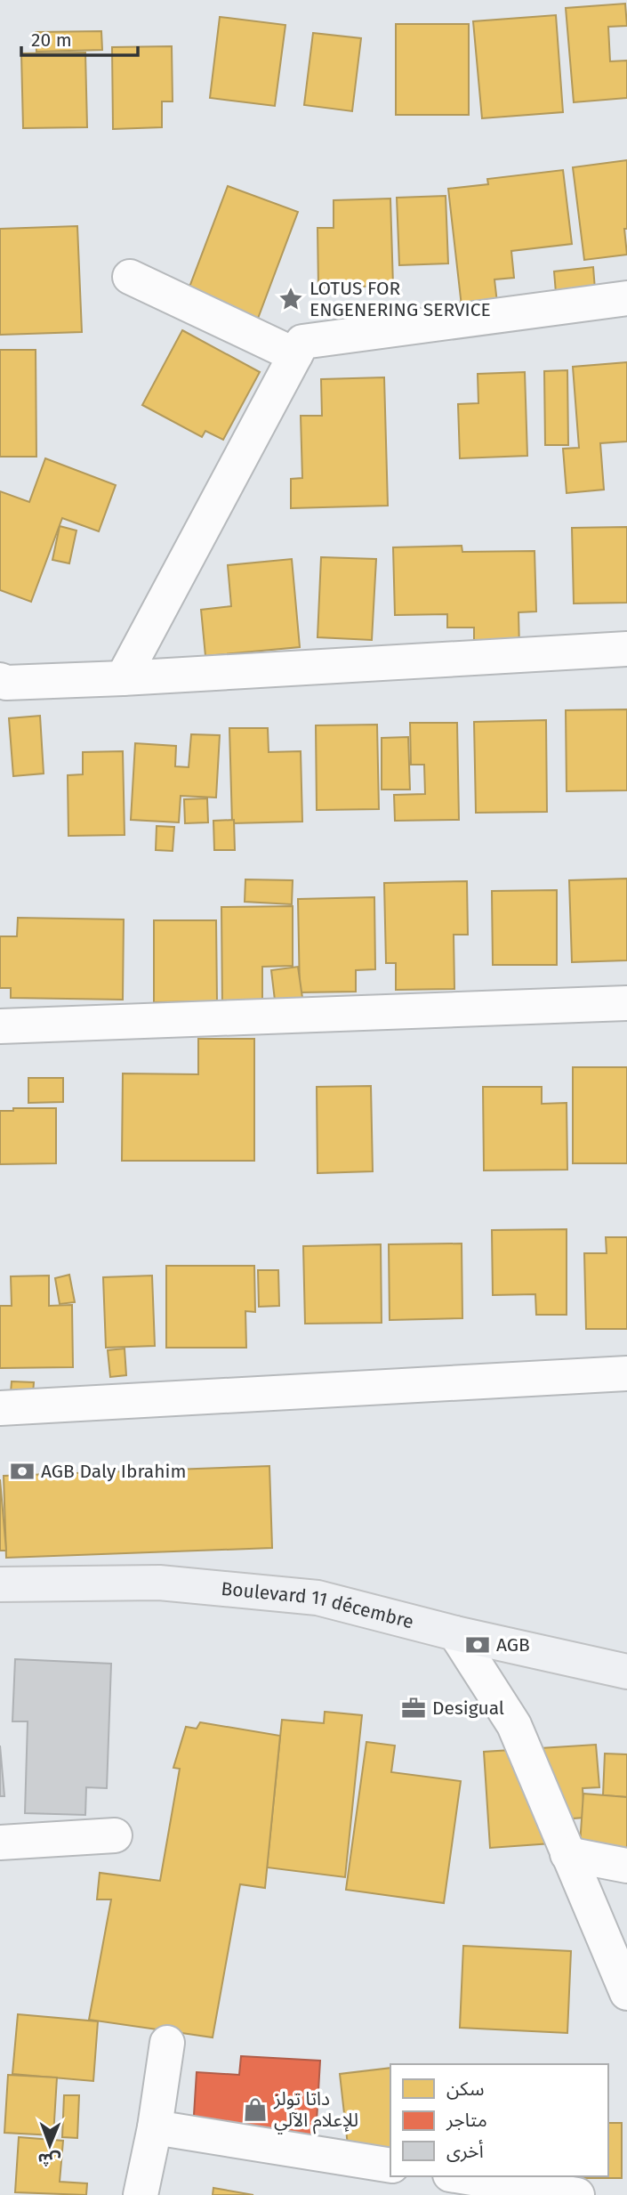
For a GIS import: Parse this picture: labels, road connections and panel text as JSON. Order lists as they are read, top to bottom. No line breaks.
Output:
{"streets":{"main road":["Boulevard 11 décembre"]},"places":{"place":["LOTUS FOR ENGENERING SERVICE"],"bank":["AGB Daly Ibrahim","AGB"],"office":["Desigual"],"shop":["داتا تولز للإعلام الآلي"]},"legend":["سكن","متاجر","أخرى"],"scale_bar":"20 m","north":"bottom"}
